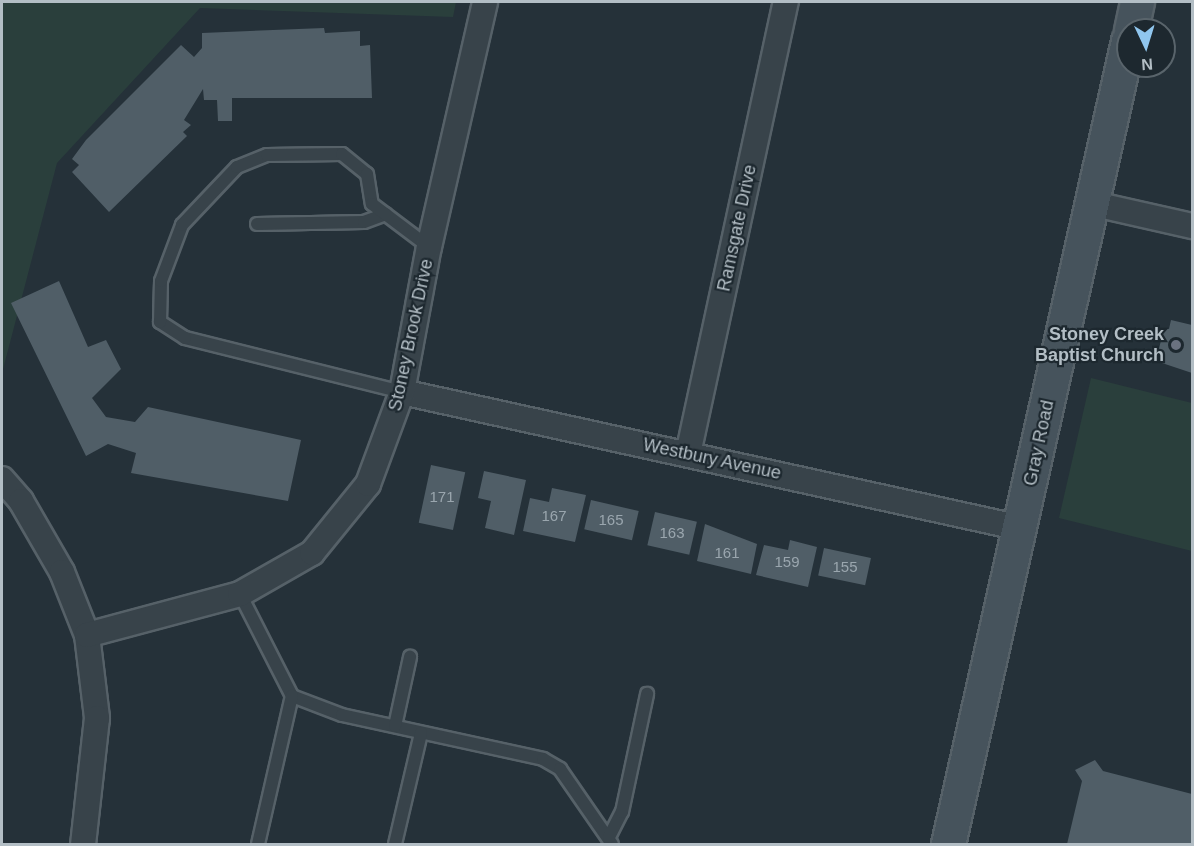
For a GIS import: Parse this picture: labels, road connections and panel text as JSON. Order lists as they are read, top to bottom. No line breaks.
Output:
{"streets":{"main road":["Gray Road"],"street":["Ramsgate Drive","Stoney Brook Drive","Westbury Avenue"]},"crossings":[["Ramsgate Drive","Westbury Avenue"],["Stoney Brook Drive","Westbury Avenue"],["Gray Road","Westbury Avenue"]],"places":["Stoney Creek Baptist Church"],"house_numbers":["171","167","165","163","161","159","155"],"north":"bottom"}
